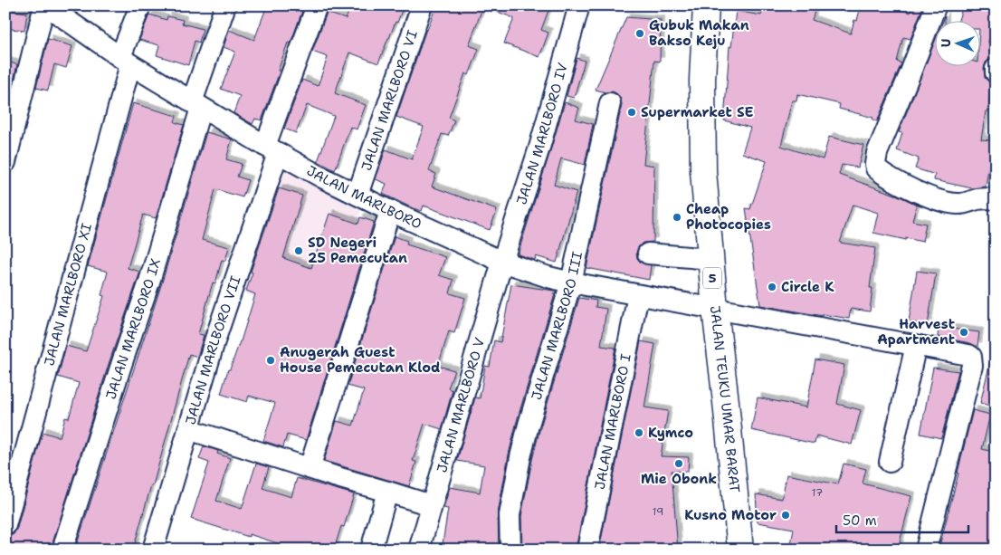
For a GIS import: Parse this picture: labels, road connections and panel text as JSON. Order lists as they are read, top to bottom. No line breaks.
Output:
{"streets":{"highway":["5","JALAN TEUKU UMAR BARAT"],"street":["JALAN MARLBORO VI","JALAN MARLBORO IV","JALAN MARLBORO","JALAN MARLBORO XI","JALAN MARLBORO III","JALAN MARLBORO IX","JALAN MARLBORO VII","JALAN MARLBORO V","JALAN MARLBORO I"]},"crossings":[["JALAN MARLBORO VI","JALAN MARLBORO"],["JALAN MARLBORO IV","JALAN MARLBORO"],["JALAN MARLBORO IV","JALAN MARLBORO V"],["JALAN MARLBORO","JALAN MARLBORO XI"],["JALAN MARLBORO","JALAN MARLBORO III"],["JALAN MARLBORO","JALAN MARLBORO IX"],["JALAN MARLBORO","JALAN MARLBORO VII"],["JALAN MARLBORO","JALAN TEUKU UMAR BARAT"],["JALAN MARLBORO","JALAN MARLBORO V"],["JALAN MARLBORO","JALAN MARLBORO I"]],"places":["Gubuk Makan Bakso Keju","Supermarket SE","Cheap Photocopies","SD Negeri 25 Pemecutan","Circle K","Harvest Apartment","Anugerah Guest House Pemecutan Klod","Kymco","Mie Obonk","Kusno Motor"],"house_numbers":["17","19"],"scale_bar":"50 m","north":"left"}
